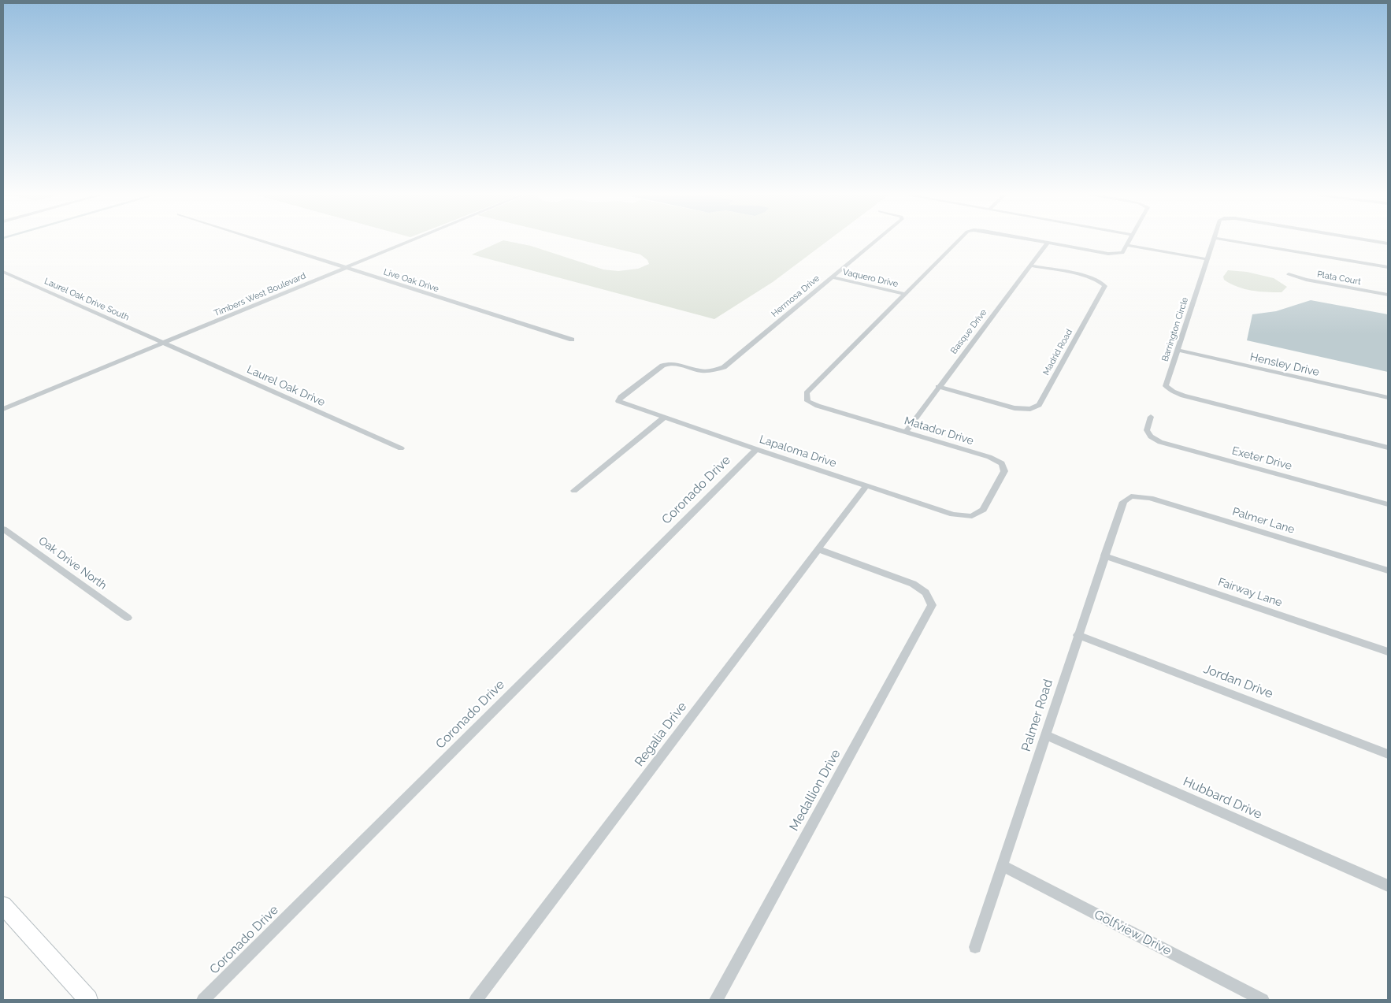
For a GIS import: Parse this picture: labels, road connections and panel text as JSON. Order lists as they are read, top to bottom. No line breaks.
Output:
{"streets":{"street":["Vaquero Drive","Plata Court","Live Oak Drive","Timbers West Boulevard","Hermosa Drive","Laurel Oak Drive South","Barrington Circle","Basque Drive","Madrid Road","Hensley Drive","Laurel Oak Drive","Matador Drive","Lapaloma Drive","Exeter Drive","Coronado Drive","Palmer Lane","Oak Drive North","Fairway Lane","Jordan Drive","Palmer Road","Regalia Drive","Medallion Drive","Hubbard Drive","Golfview Drive"]},"crossings":[["Vaquero Drive","Hermosa Drive"],["Vaquero Drive","Matador Drive"],["Live Oak Drive","Timbers West Boulevard"],["Timbers West Boulevard","Laurel Oak Drive South"],["Timbers West Boulevard","Laurel Oak Drive"],["Hermosa Drive","Lapaloma Drive"],["Laurel Oak Drive South","Laurel Oak Drive"],["Barrington Circle","Hensley Drive"],["Basque Drive","Madrid Road"],["Basque Drive","Matador Drive"],["Matador Drive","Lapaloma Drive"],["Lapaloma Drive","Coronado Drive"],["Lapaloma Drive","Regalia Drive"],["Palmer Lane","Palmer Road"],["Fairway Lane","Palmer Road"],["Jordan Drive","Palmer Road"],["Palmer Road","Hubbard Drive"],["Palmer Road","Golfview Drive"],["Regalia Drive","Medallion Drive"]]}
